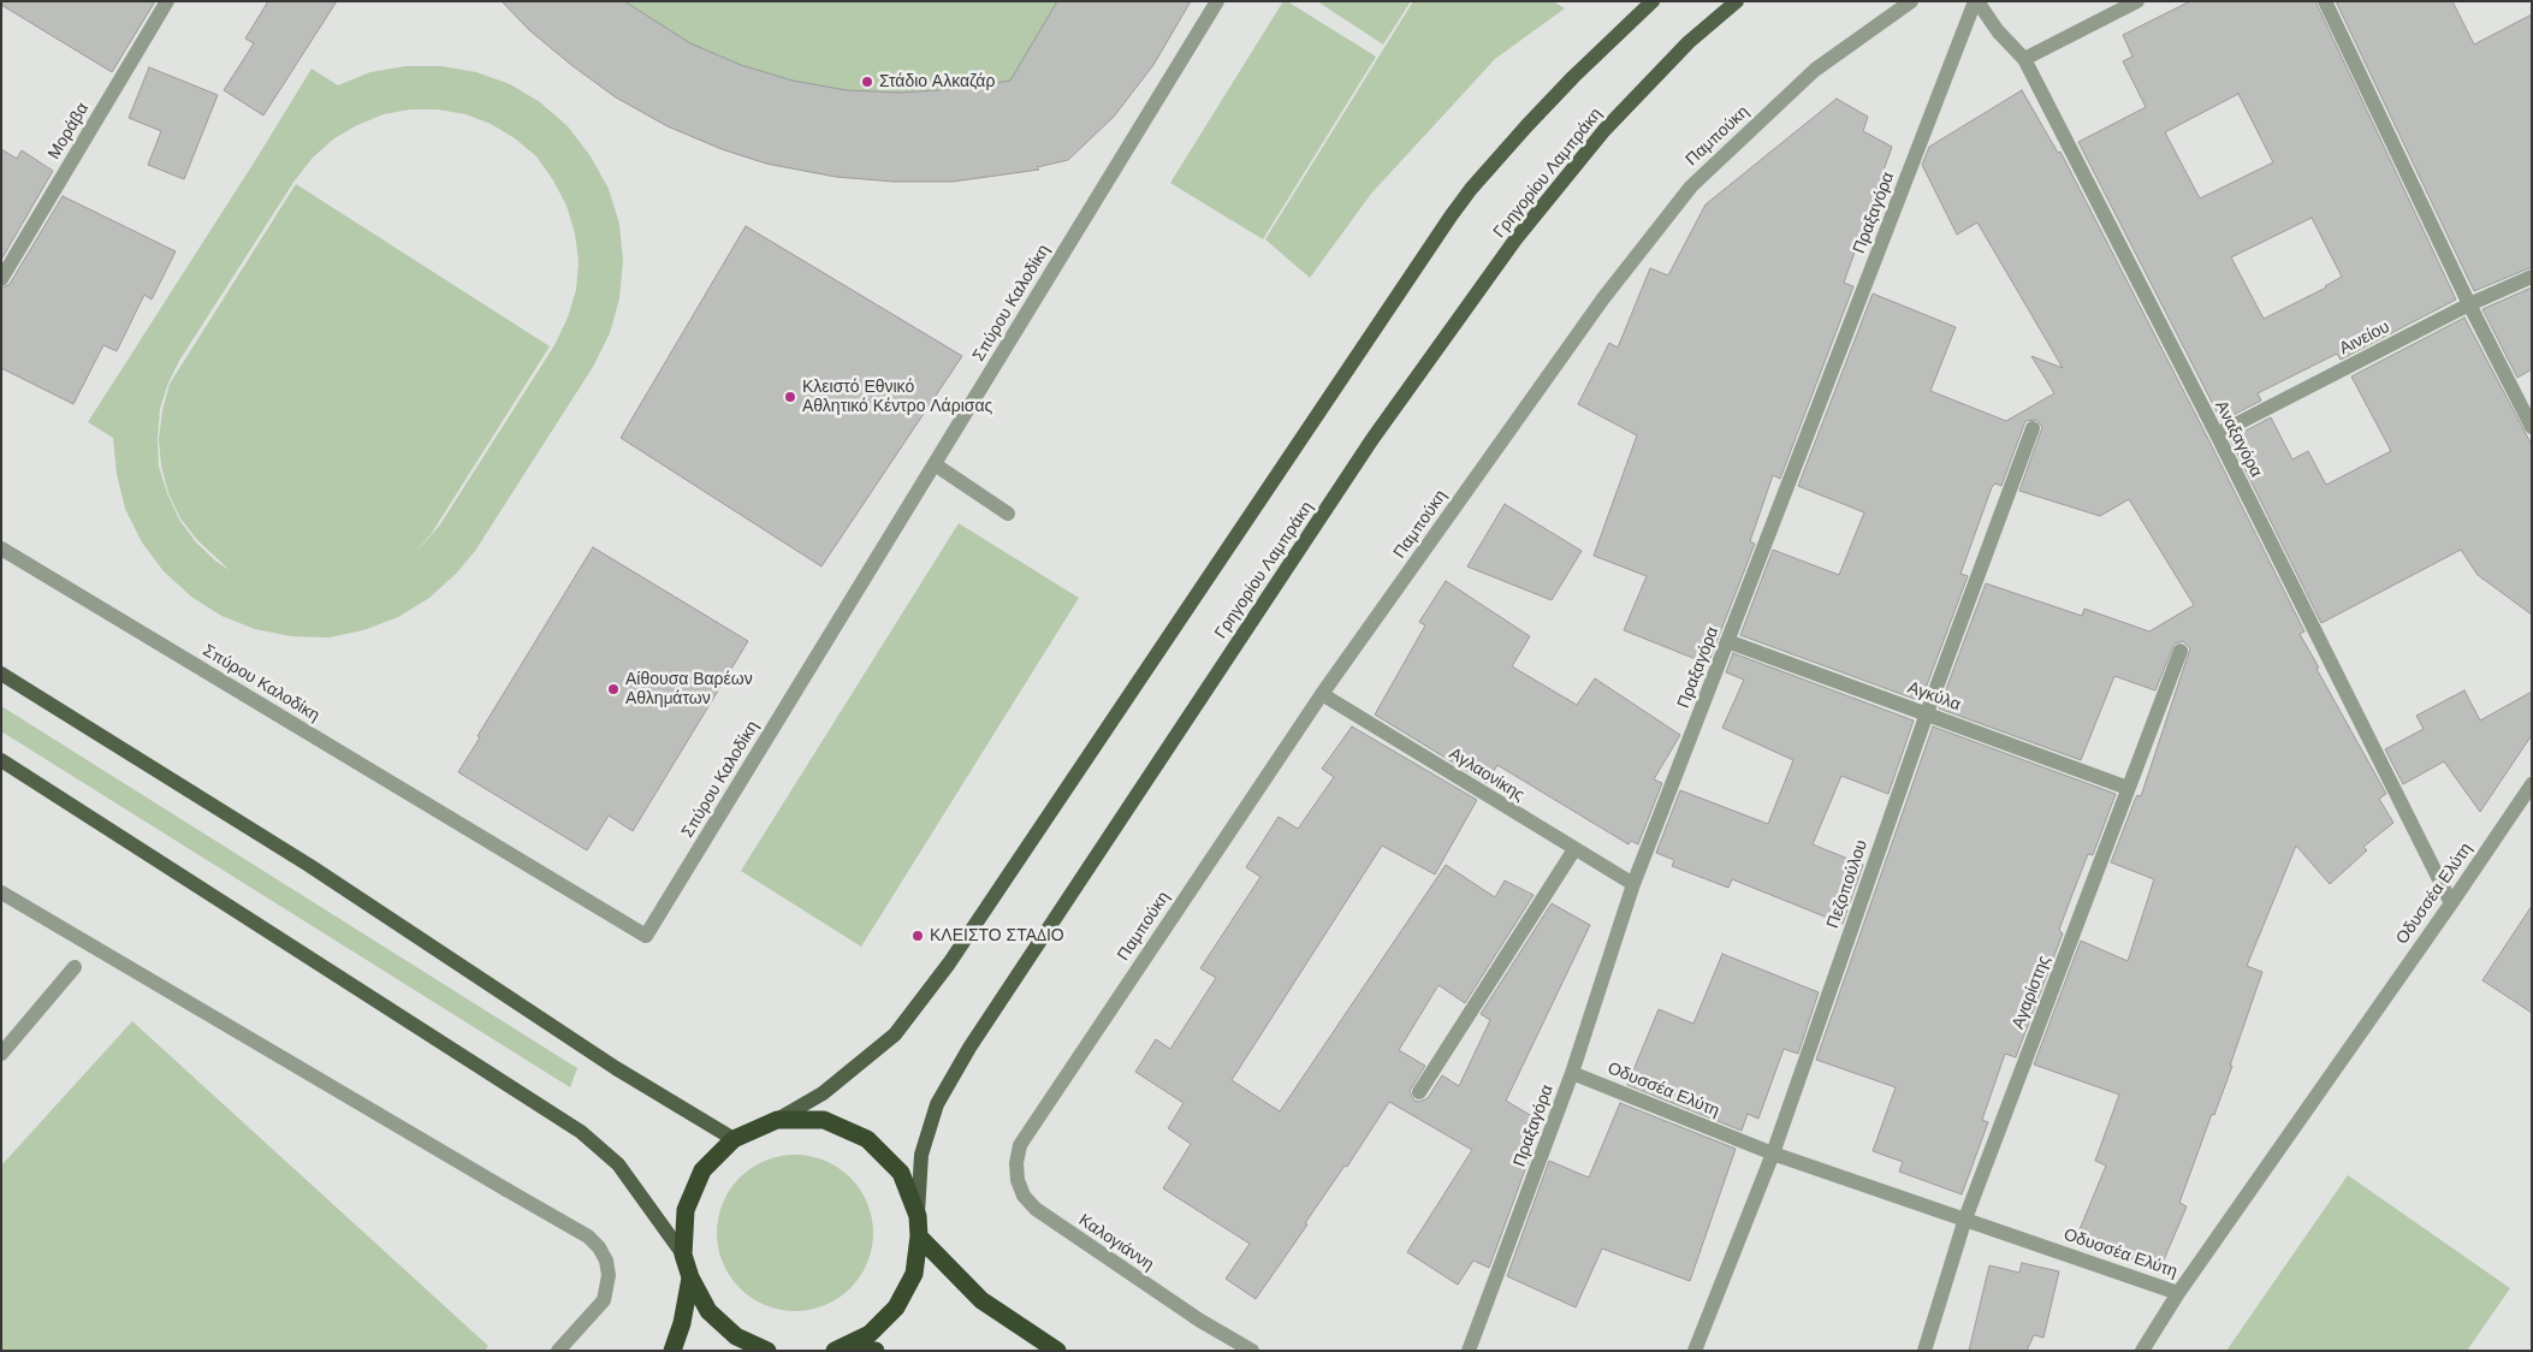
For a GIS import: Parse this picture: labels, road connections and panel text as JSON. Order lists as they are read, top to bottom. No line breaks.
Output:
{"streets":{"main road":["Γρηγορίου Λαμπράκη"],"street":["Μοράβα","Παμπούκη","Πραξαγόρα","Σπύρου Καλοδίκη","Αινείου","Αναξαγόρα","Αγκύλα","Αγλαονίκης","Πεζοπούλου","Οδυσσέα Ελύτη","Αγαρίστης","Καλογιάννη"]},"crossings":[["Παμπούκη","Αγλαονίκης"],["Παμπούκη","Καλογιάννη"],["Πραξαγόρα","Αναξαγόρα"],["Πραξαγόρα","Αγκύλα"],["Πραξαγόρα","Αγλαονίκης"],["Πραξαγόρα","Οδυσσέα Ελύτη"],["Αινείου","Αναξαγόρα"],["Αναξαγόρα","Οδυσσέα Ελύτη"],["Αγκύλα","Πεζοπούλου"],["Αγκύλα","Αγαρίστης"],["Πεζοπούλου","Οδυσσέα Ελύτη"],["Οδυσσέα Ελύτη","Αγαρίστης"]],"places":["Στάδιο Αλκαζάρ","Κλειστό Εθνικό Αθλητικό Κέντρο Λάρισας","Αίθουσα Βαρέων Αθλημάτων","ΚΛΕΙΣΤΟ ΣΤΑΔΙΟ"]}
